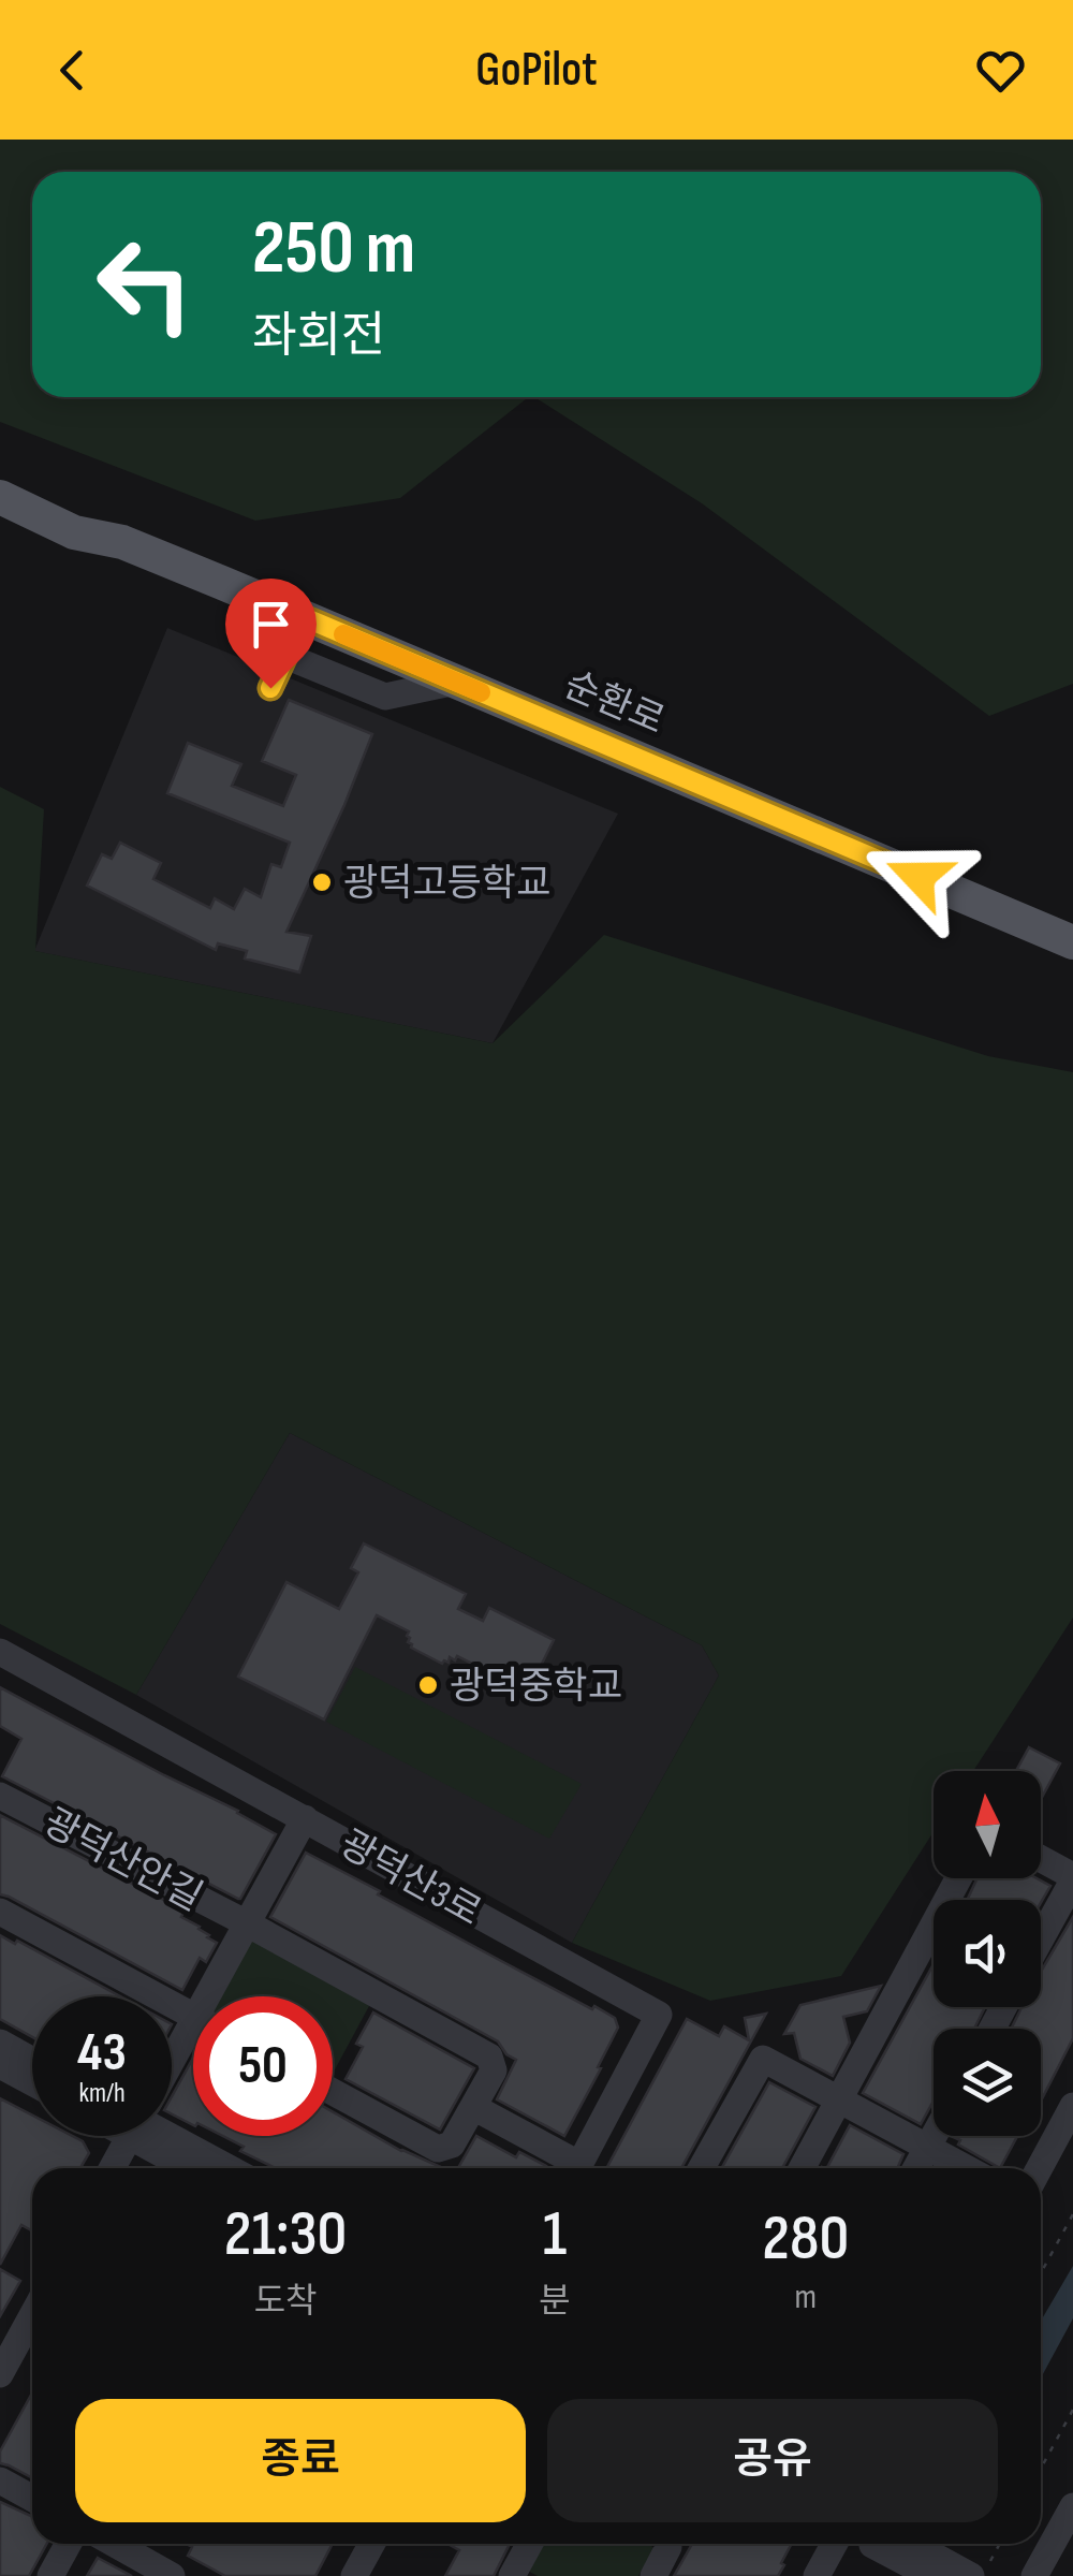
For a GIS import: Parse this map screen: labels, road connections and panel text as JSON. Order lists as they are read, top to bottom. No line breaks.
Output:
{"streets":{"main road":["순환로"],"street":["광덕산안길","광덕산3로"]},"crossings":[["광덕산안길","광덕산3로"]],"places":["광덕고등학교","광덕중학교"],"north":"top","page":{"header":"GoPilot","turn":["250 m","좌회전"],"speed":"43 km/h","limit":"50","eta":["21:30","도착","1","분","280","m"],"buttons":["종료","공유"]}}
